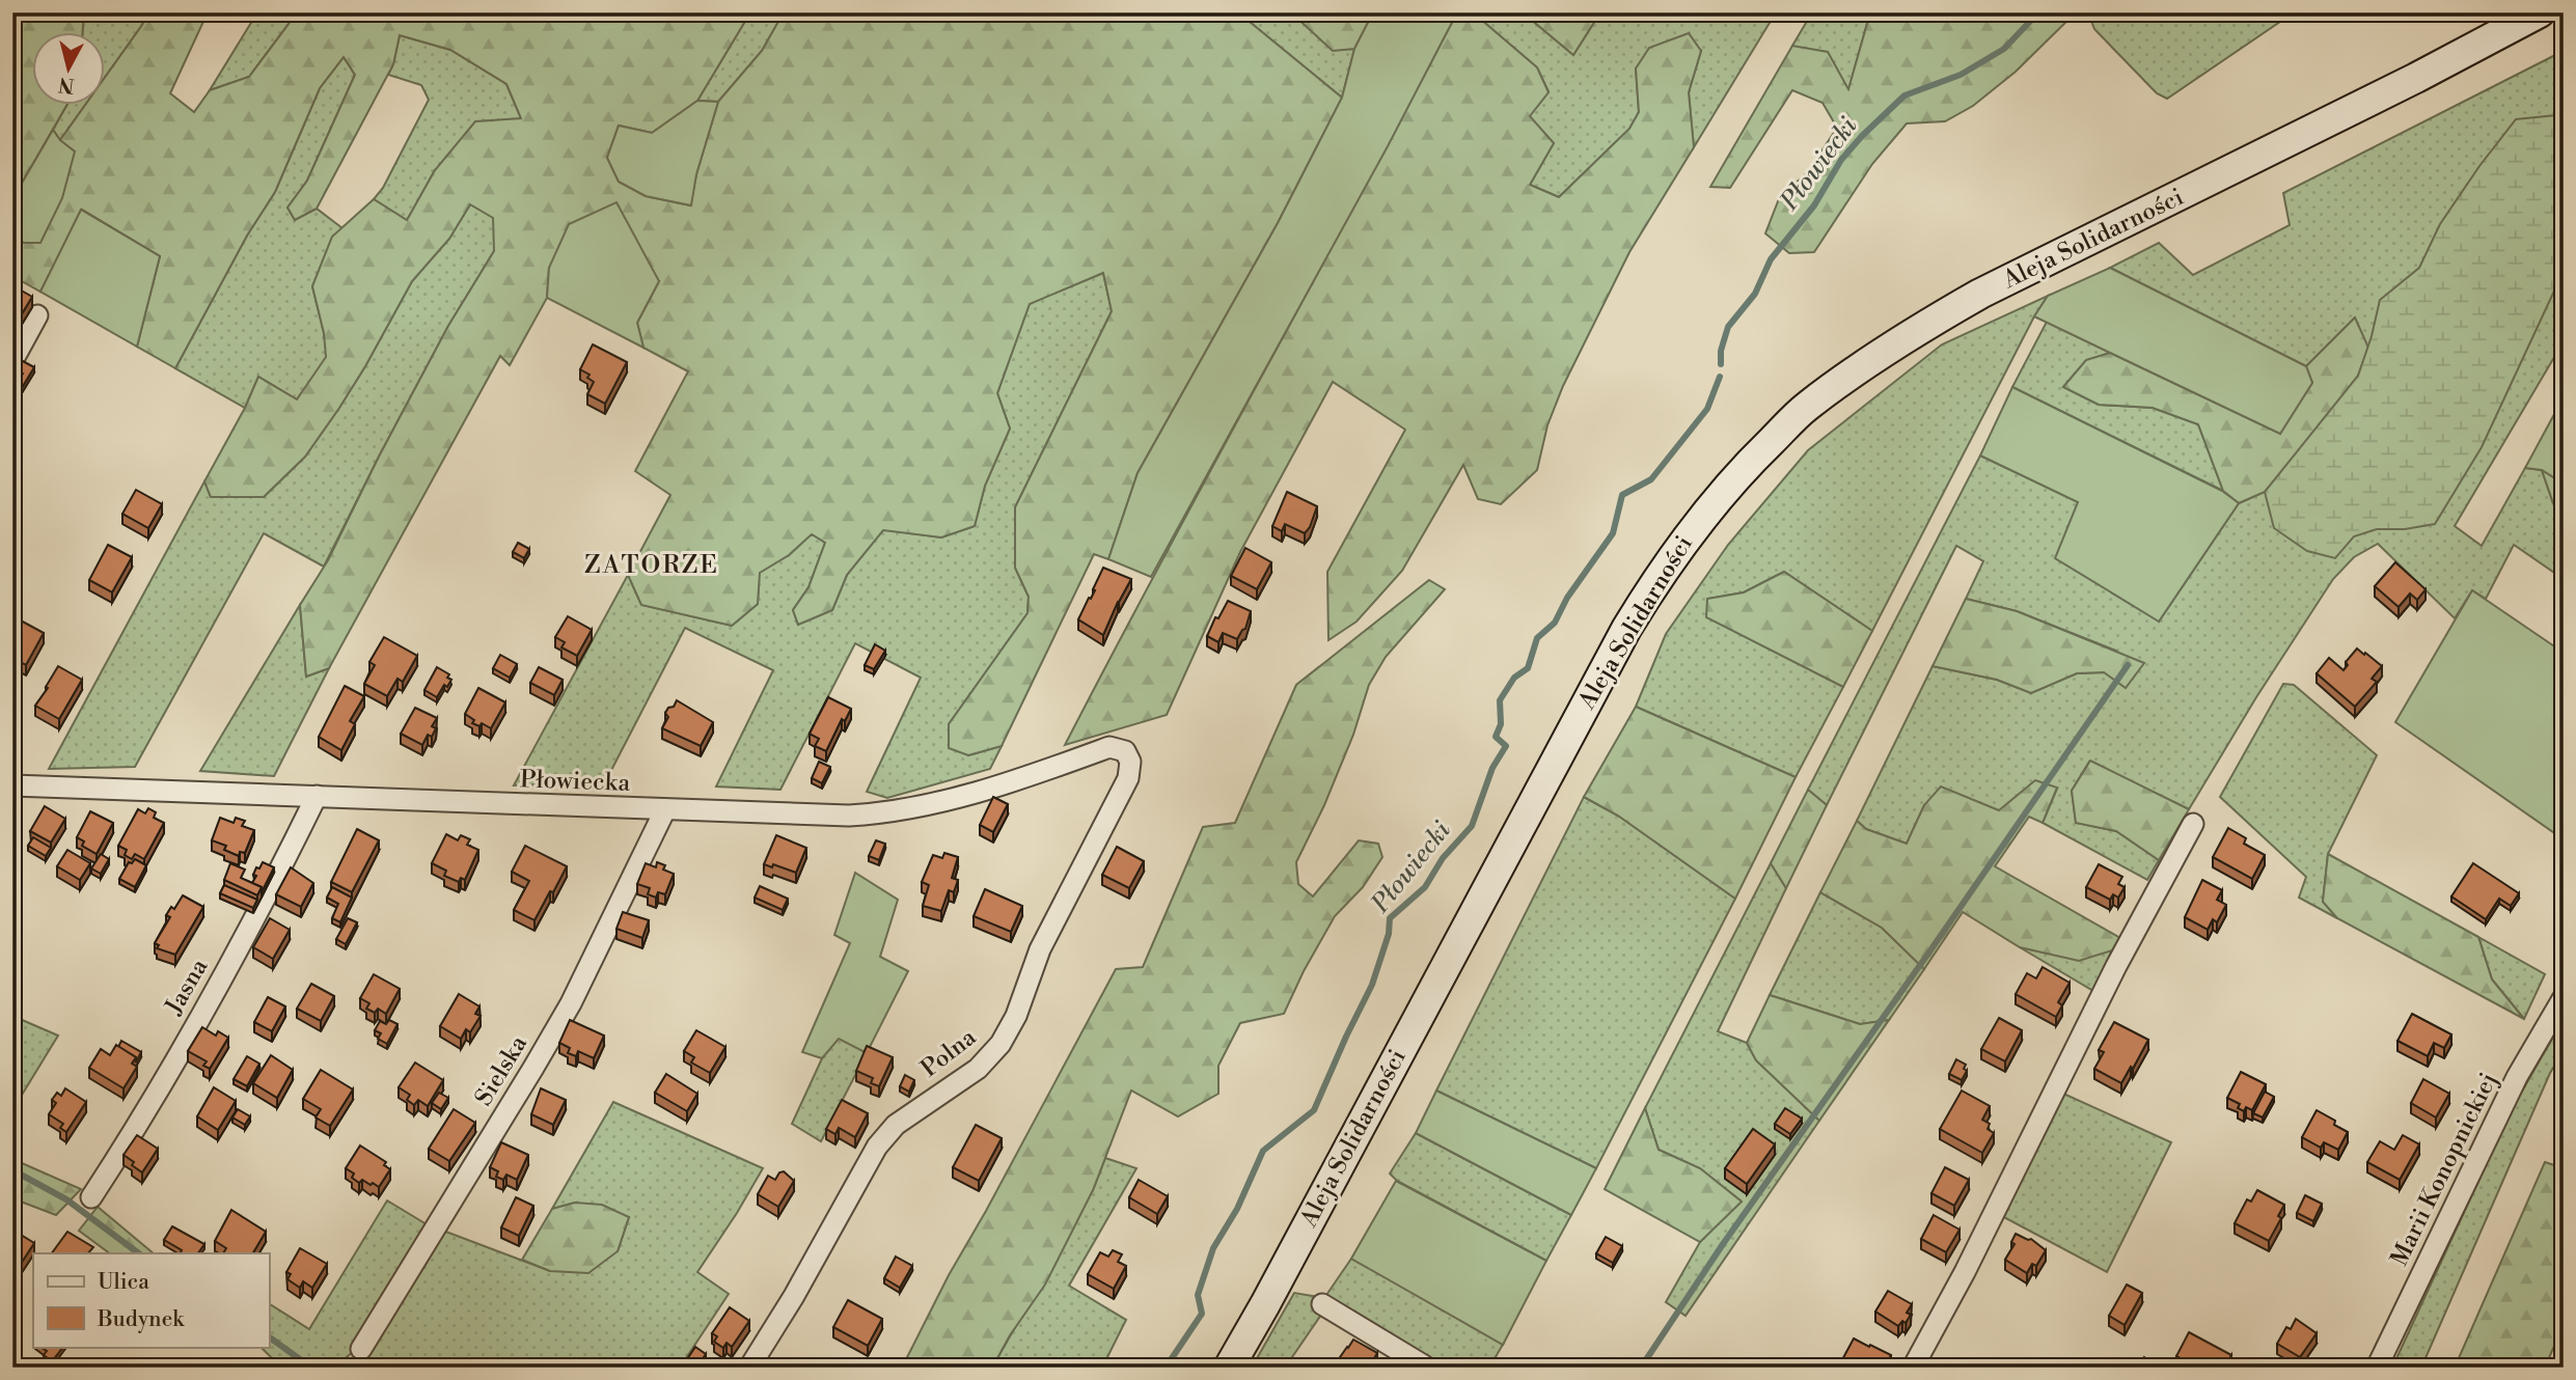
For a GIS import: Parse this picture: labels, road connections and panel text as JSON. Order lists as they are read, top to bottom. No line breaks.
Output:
{"streets":{"main road":["Aleja Solidarności"],"street":["Płowiecka","Jasna","Polna","Sielska","Marii Konopnickiej"]},"crossings":[["Płowiecka","Jasna"],["Płowiecka","Polna"],["Płowiecka","Sielska"]],"districts":["ZATORZE"],"water":["Płowiecki"],"legend":["Ulica","Budynek"],"north":"bottom"}
